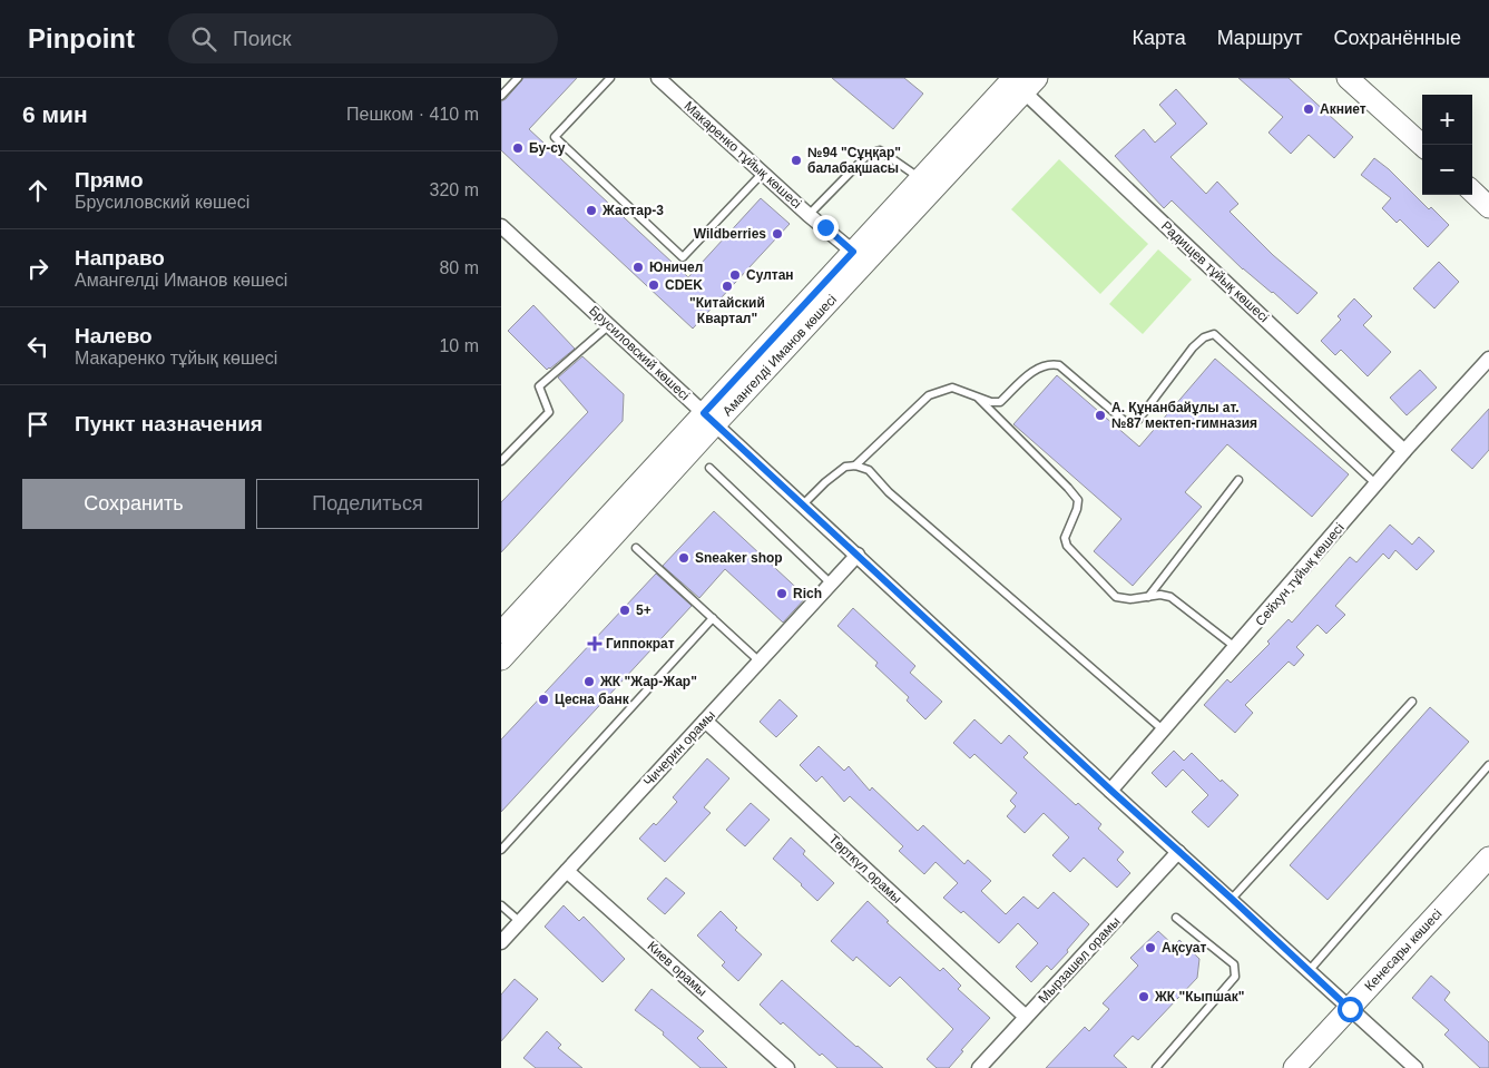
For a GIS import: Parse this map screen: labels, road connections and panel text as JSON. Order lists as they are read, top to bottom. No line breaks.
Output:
{"streets":{"main road":["Амангелді Иманов көшесі","Кенесары көшесі"],"street":["Макаренко тұйық көшесі","Радищев тұйық көшесі","Брусиловский көшесі","Сейхун тұйық көшесі","Чичерин орамы","Төрткүл орамы","Мырзашөл орамы","Киев орамы"]},"crossings":[["Макаренко тұйық көшесі","Амангелді Иманов көшесі"],["Радищев тұйық көшесі","Амангелді Иманов көшесі"],["Радищев тұйық көшесі","Сейхун тұйық көшесі"],["Брусиловский көшесі","Амангелді Иманов көшесі"],["Брусиловский көшесі","Сейхун тұйық көшесі"],["Брусиловский көшесі","Чичерин орамы"],["Брусиловский көшесі","Кенесары көшесі"],["Брусиловский көшесі","Мырзашөл орамы"],["Чичерин орамы","Төрткүл орамы"],["Чичерин орамы","Киев орамы"],["Төрткүл орамы","Мырзашөл орамы"]],"places":{"other":["Акниет","Бу-су","№94 \"Сұңқар\" балабақшасы","Жастар-3","Wildberries","Юничел","Султан","CDEK","\"Китайский Квартал\"","А. Құнанбайұлы ат. №87 мектеп-гимназия","Sneaker shop","Rich","5+","ЖК \"Жар-Жар\"","Цесна банк","Ақсуат","ЖК \"Кыпшак\""],"health":["Гиппократ"]},"page":{"header":"Pinpoint","search":"Поиск","nav":["Карта","Маршрут","Сохранённые"],"heading":["6 мин","Пешком · 410 m"],"map_buttons":["+","−"],"list":[["Прямо","Брусиловский көшесі","320 m"],["Направо","Амангелді Иманов көшесі","80 m"],["Налево","Макаренко тұйық көшесі","10 m"],"Пункт назначения"],"buttons":["Сохранить","Поделиться"]}}
